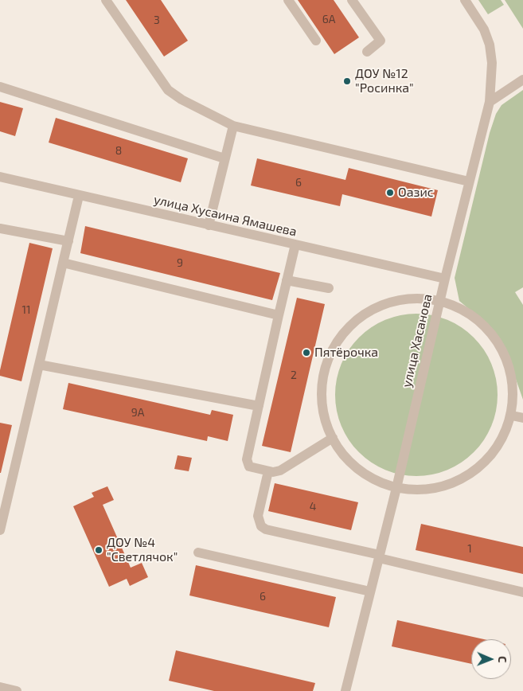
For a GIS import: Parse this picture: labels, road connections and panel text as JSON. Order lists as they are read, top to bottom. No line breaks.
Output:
{"streets":{"street":["улица Хусаина Ямашева","улица Хасанова"]},"crossings":[["улица Хусаина Ямашева","улица Хасанова"]],"places":["ДОУ №12 \"Росинка\"","Оазис","Пятёрочка","ДОУ №4 \"Светлячок\""],"house_numbers":["6А","3","8","6","9","11","2","9А","4","1","6"],"north":"right"}
